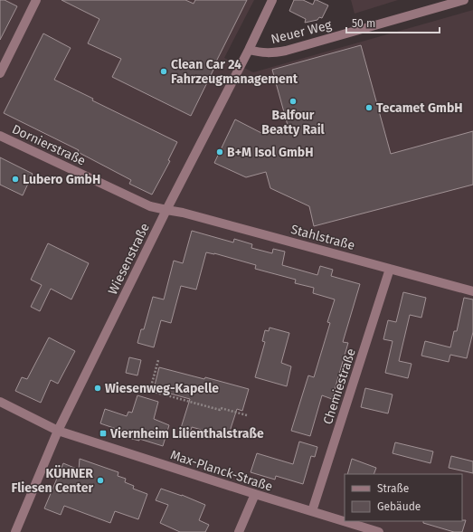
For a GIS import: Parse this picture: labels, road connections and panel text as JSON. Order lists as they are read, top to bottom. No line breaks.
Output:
{"streets":{"street":["Neuer Weg","Dornierstraße","Stahlstraße","Wiesenstraße","Chemiestraße","Max-Planck-Straße"]},"crossings":[["Neuer Weg","Wiesenstraße"],["Dornierstraße","Stahlstraße"],["Dornierstraße","Wiesenstraße"],["Stahlstraße","Wiesenstraße"],["Stahlstraße","Chemiestraße"],["Wiesenstraße","Max-Planck-Straße"],["Chemiestraße","Max-Planck-Straße"]],"places":{"other":["Clean Car 24 Fahrzeugmanagement","Balfour Beatty Rail","Tecamet GmbH","B+M Isol GmbH","Lubero GmbH","Wiesenweg-Kapelle","KÜHNER Fliesen Center"],"transit":["Viernheim Lilienthalstraße"]},"legend":["Straße","Gebäude"],"scale_bar":"50 m"}
